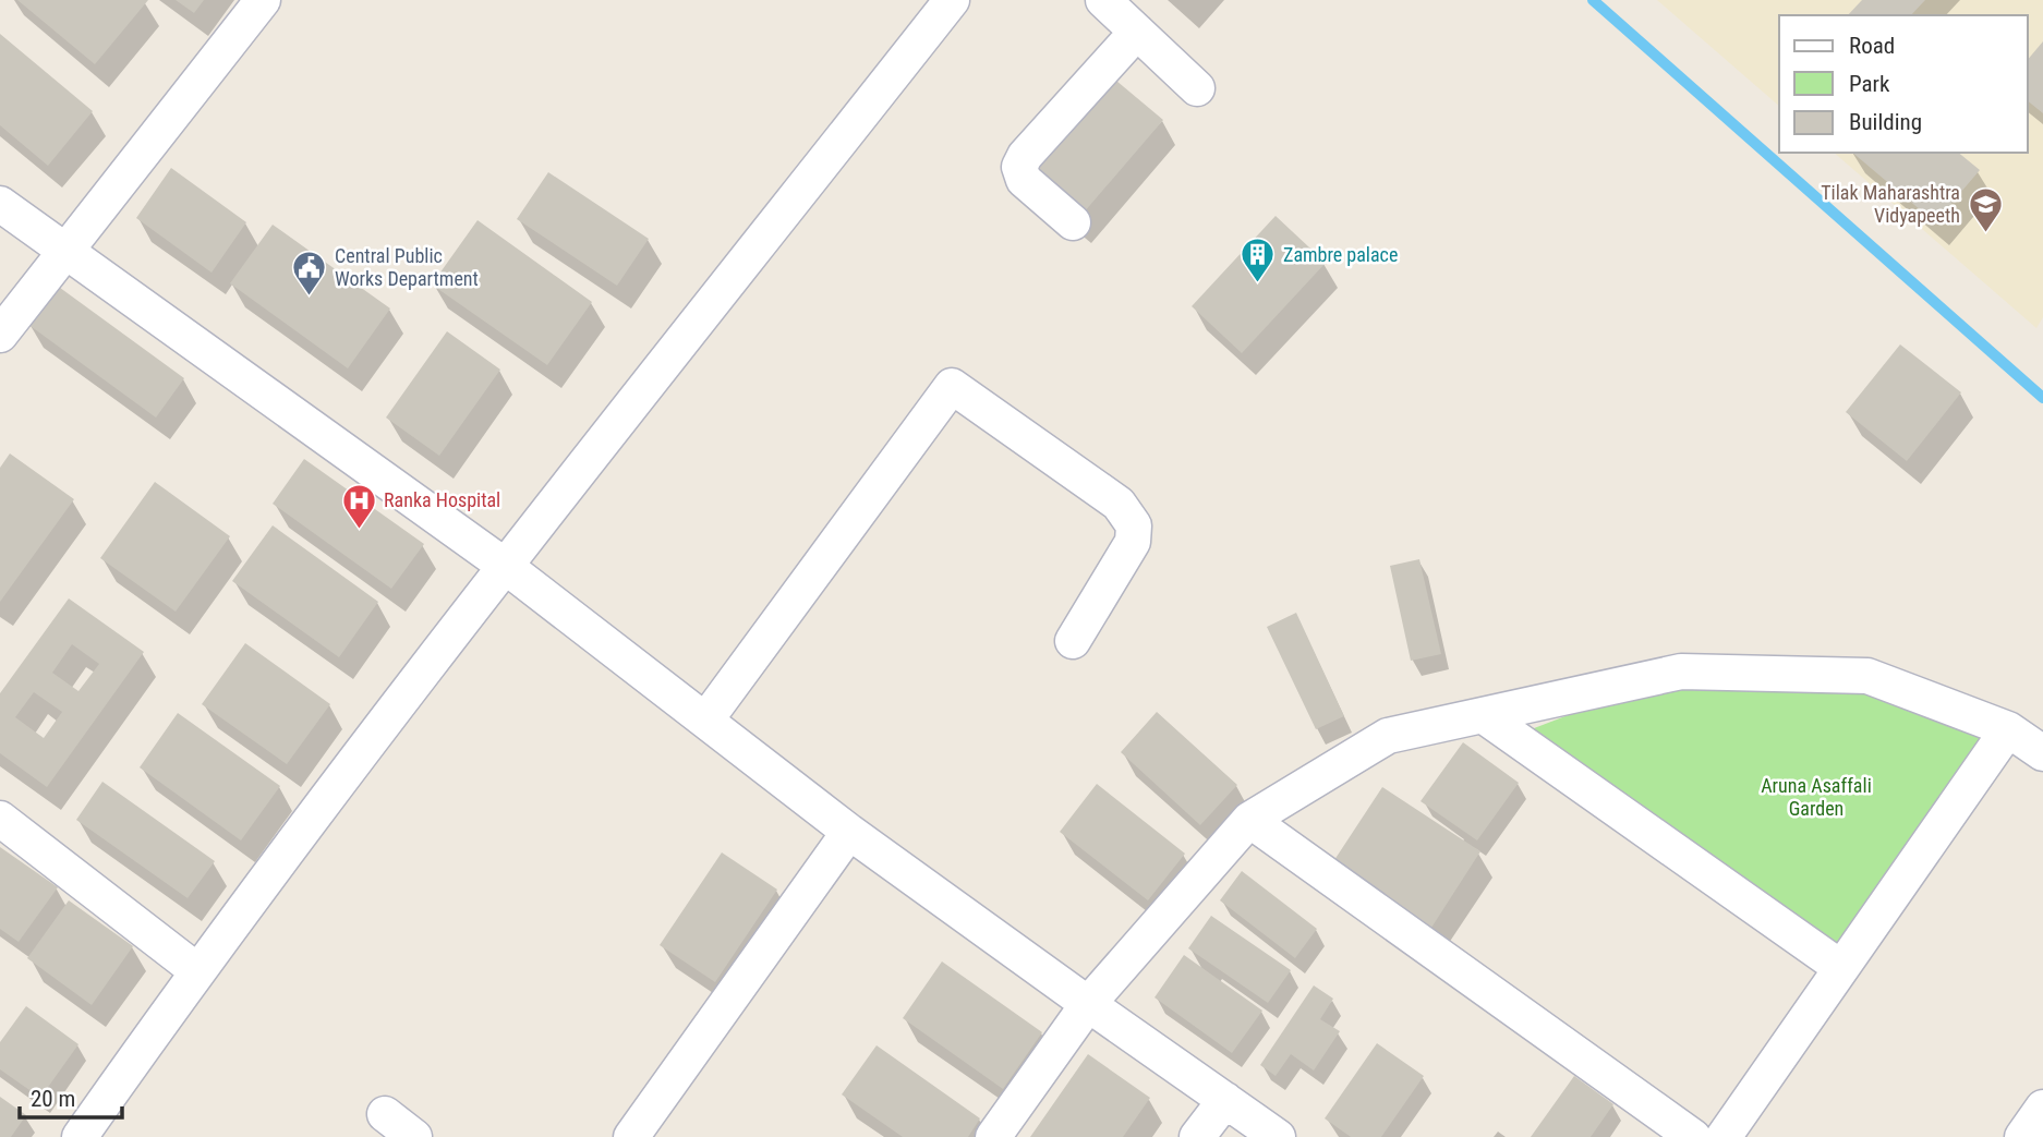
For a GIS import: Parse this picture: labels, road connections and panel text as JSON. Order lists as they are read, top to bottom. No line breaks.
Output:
{"parks":["Aruna Asaffali Garden"],"places":{"school or university":["Tilak Maharashtra Vidyapeeth"],"building":["Zambre palace"],"public building":["Central Public Works Department"],"hospital":["Ranka Hospital"]},"legend":["Road","Park","Building"],"scale_bar":"20 m"}
